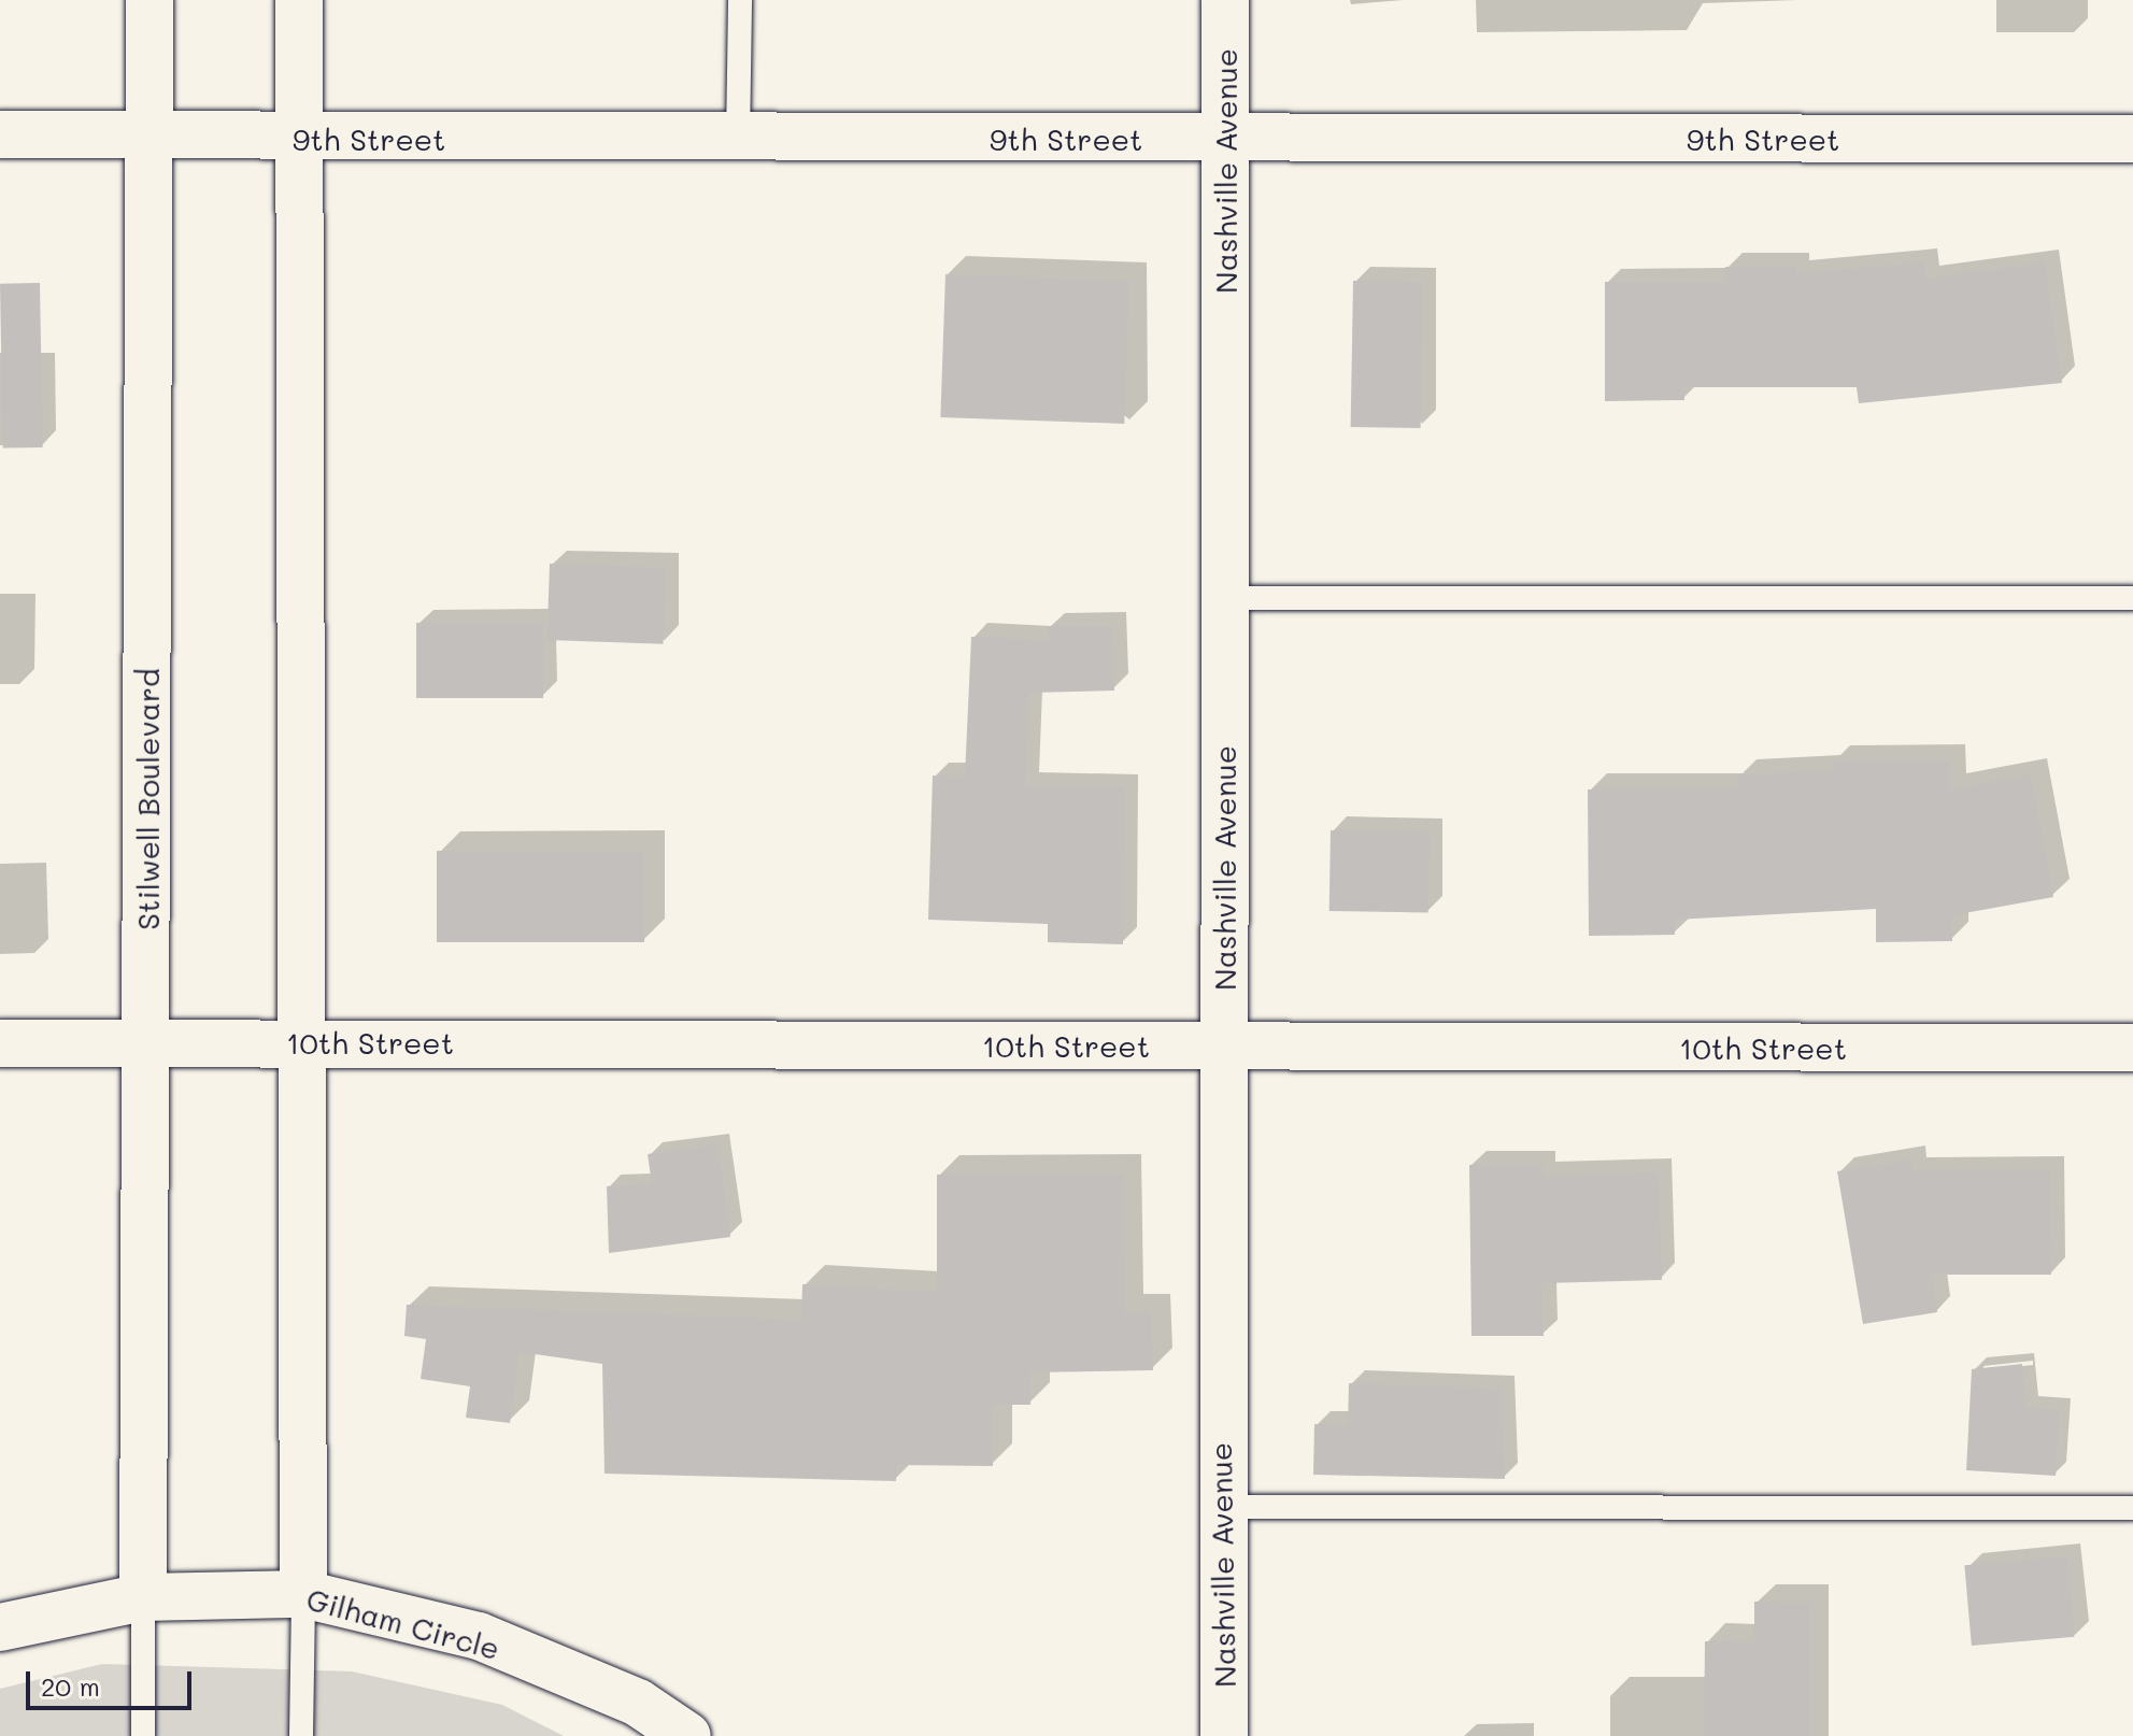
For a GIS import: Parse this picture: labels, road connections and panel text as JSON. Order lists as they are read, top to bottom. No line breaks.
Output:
{"streets":{"street":["9th Street","Nashville Avenue","Stilwell Boulevard","10th Street","Gilham Circle"]},"crossings":[["9th Street","Nashville Avenue"],["9th Street","Stilwell Boulevard"],["Nashville Avenue","10th Street"],["Stilwell Boulevard","10th Street"],["Stilwell Boulevard","Gilham Circle"]],"scale_bar":"20 m"}
